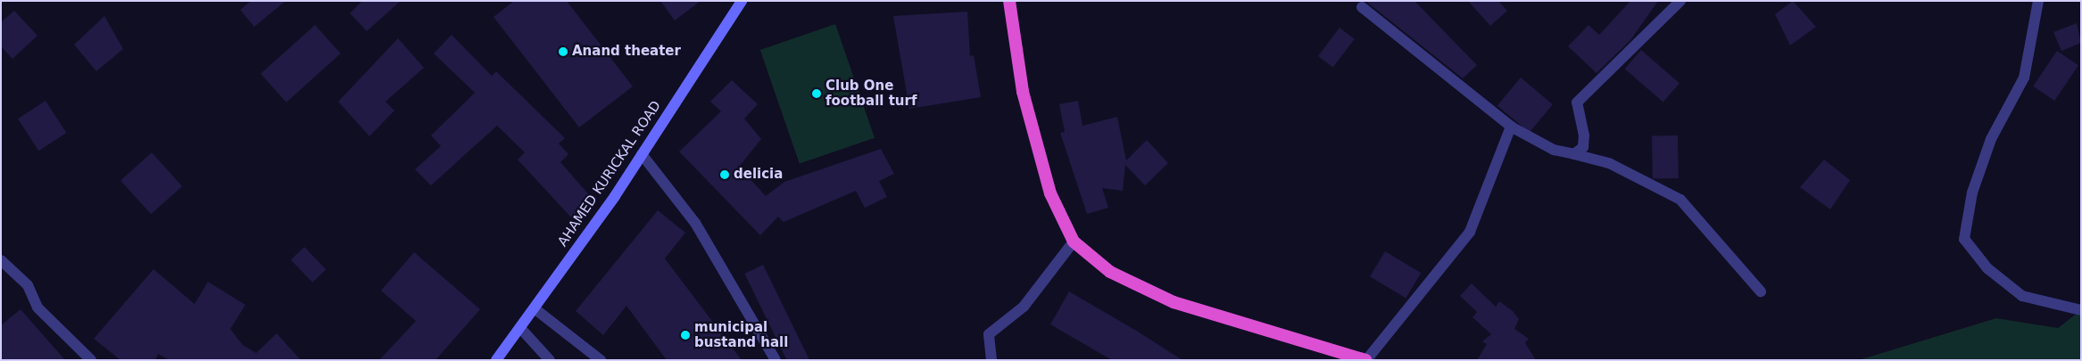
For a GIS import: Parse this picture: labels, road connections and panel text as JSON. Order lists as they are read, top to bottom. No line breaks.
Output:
{"streets":{"main road":["AHAMED KURICKAL ROAD"]},"places":["Anand theater","Club One football turf","delicia","municipal bustand hall"]}
